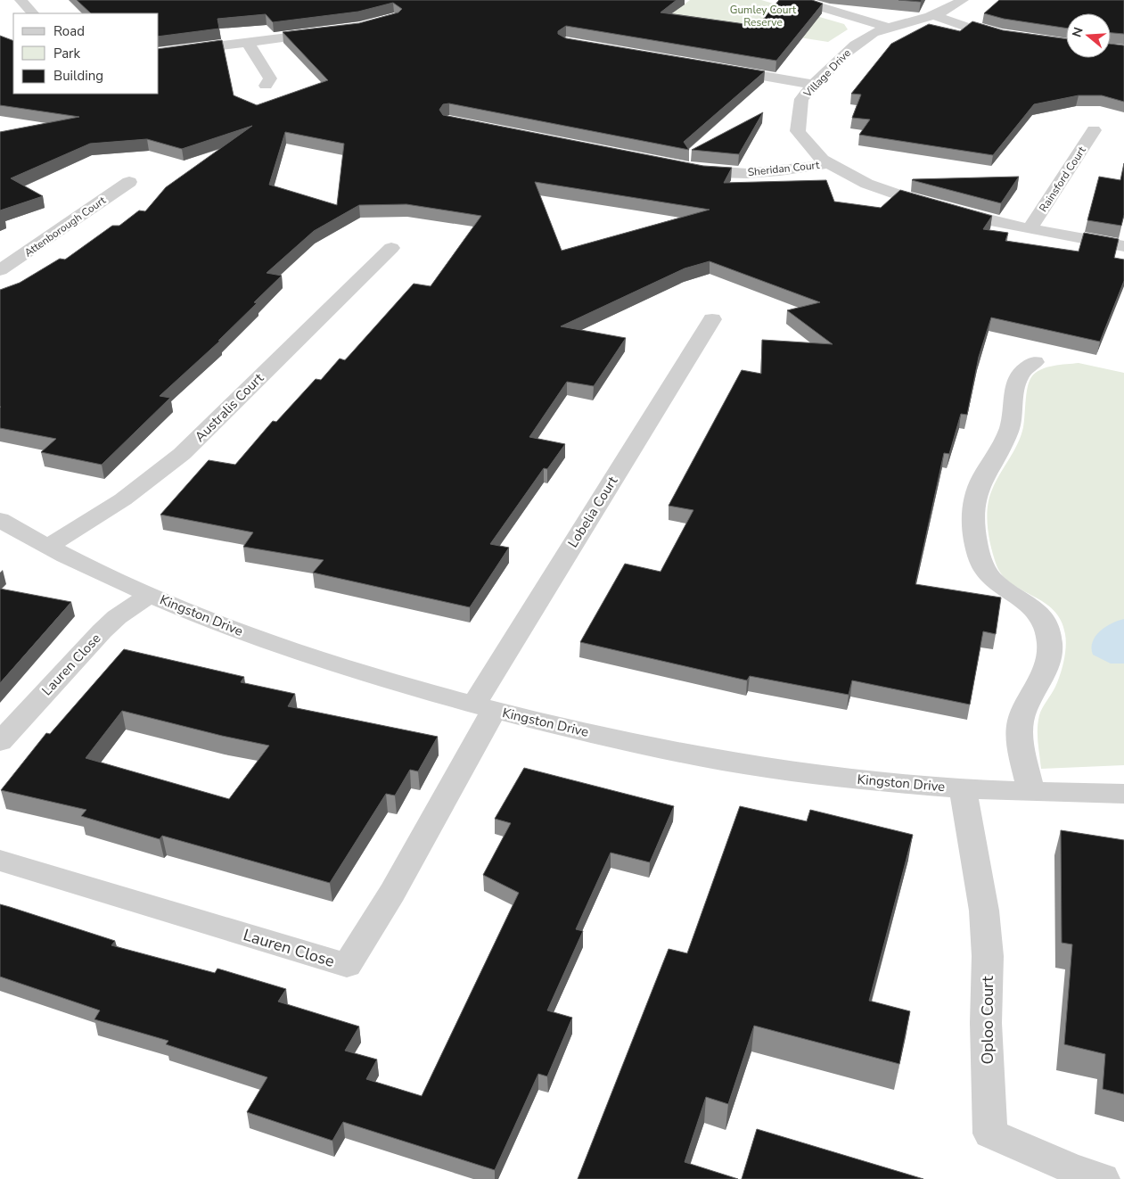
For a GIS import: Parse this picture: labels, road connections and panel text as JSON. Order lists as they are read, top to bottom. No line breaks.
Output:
{"streets":{"street":["Village Drive","Sheridan Court","Rainsford Court","Attenborough Court","Australis Court","Lobelia Court","Kingston Drive","Lauren Close","Oploo Court"]},"crossings":[["Village Drive","Sheridan Court"],["Village Drive","Rainsford Court"],["Australis Court","Kingston Drive"],["Lobelia Court","Kingston Drive"],["Lobelia Court","Lauren Close"],["Kingston Drive","Lauren Close"],["Kingston Drive","Oploo Court"]],"parks":["Gumley Court Reserve"],"legend":["Road","Park","Building"],"north":"left"}
